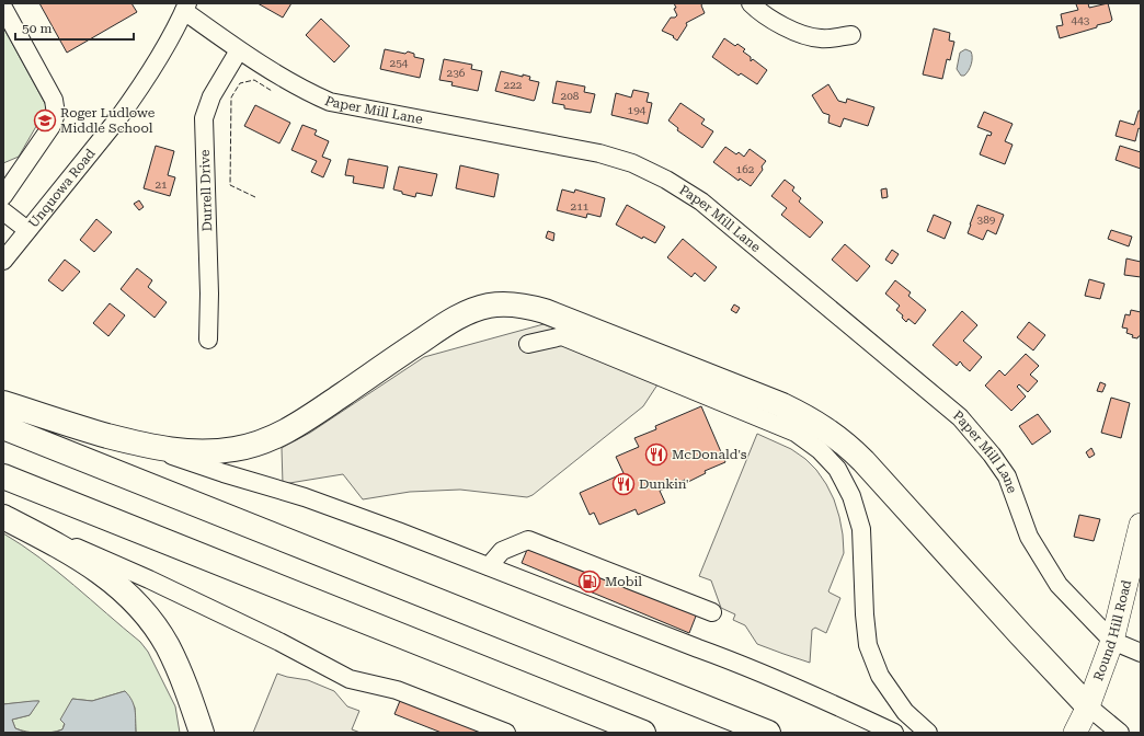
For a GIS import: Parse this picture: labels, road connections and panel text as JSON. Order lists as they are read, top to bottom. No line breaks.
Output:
{"streets":{"main road":["Round Hill Road"],"street":["Paper Mill Lane","Unquowa Road","Durrell Drive"]},"crossings":[["Paper Mill Lane","Unquowa Road"],["Paper Mill Lane","Durrell Drive"],["Paper Mill Lane","Round Hill Road"]],"places":{"school or university":["Roger Ludlowe Middle School"],"restaurant":["McDonald's","Dunkin'"],"fuel station":["Mobil"]},"house_numbers":["443","254","236","222","208","194","162","21","211","389"],"scale_bar":"50 m"}
